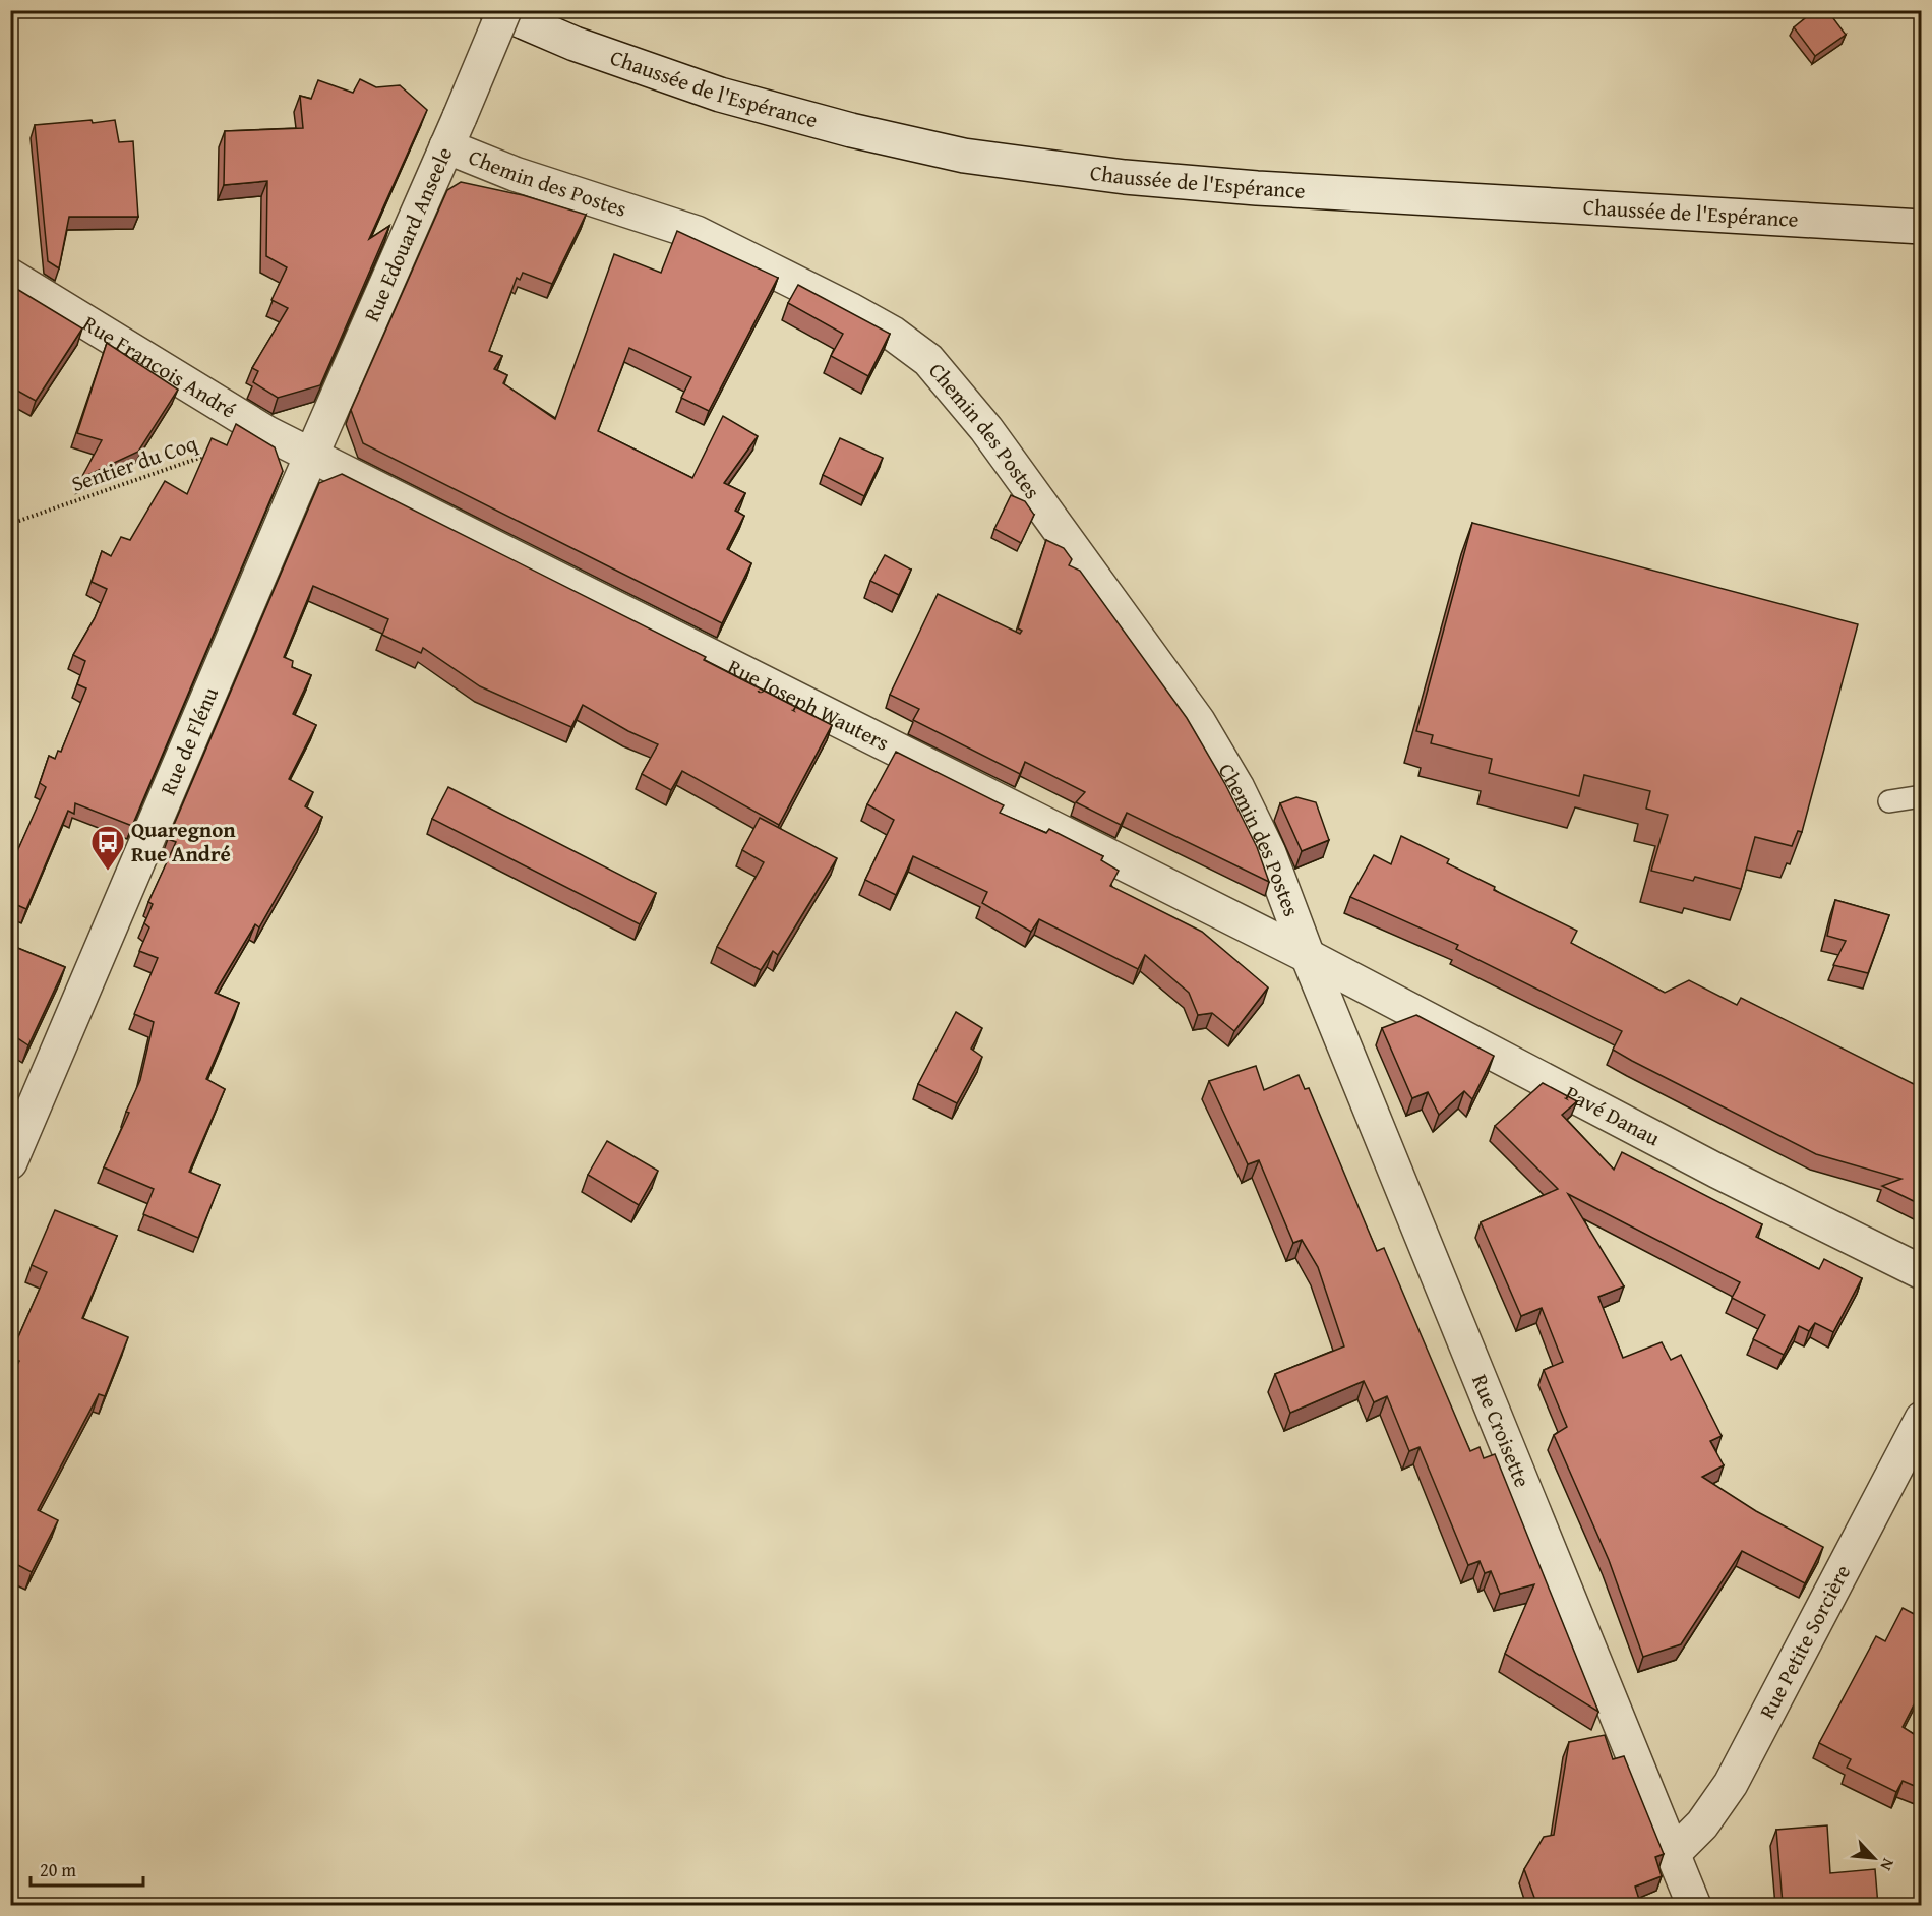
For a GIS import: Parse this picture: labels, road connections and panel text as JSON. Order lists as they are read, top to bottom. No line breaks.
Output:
{"streets":{"street":["Chaussée de l'Espérance","Chemin des Postes","Rue Edouard Anseele","Rue Francois André","Rue Joseph Wauters","Rue de Flénu","Pavé Danau","Rue Croisette","Rue Petite Sorcière"],"path":["Sentier du Coq"]},"crossings":[["Chemin des Postes","Rue Edouard Anseele"],["Chemin des Postes","Rue Joseph Wauters"],["Chemin des Postes","Pavé Danau"],["Chemin des Postes","Rue Croisette"],["Rue Edouard Anseele","Rue Francois André"],["Rue Edouard Anseele","Rue Joseph Wauters"],["Rue Edouard Anseele","Rue de Flénu"],["Rue Francois André","Rue Joseph Wauters"],["Rue Francois André","Rue de Flénu"],["Rue Joseph Wauters","Rue de Flénu"],["Rue Joseph Wauters","Pavé Danau"],["Rue Joseph Wauters","Rue Croisette"],["Pavé Danau","Rue Croisette"],["Rue Croisette","Rue Petite Sorcière"]],"places":{"bus stop":["Quaregnon Rue André"]},"scale_bar":"20 m","north":"bottom right"}
